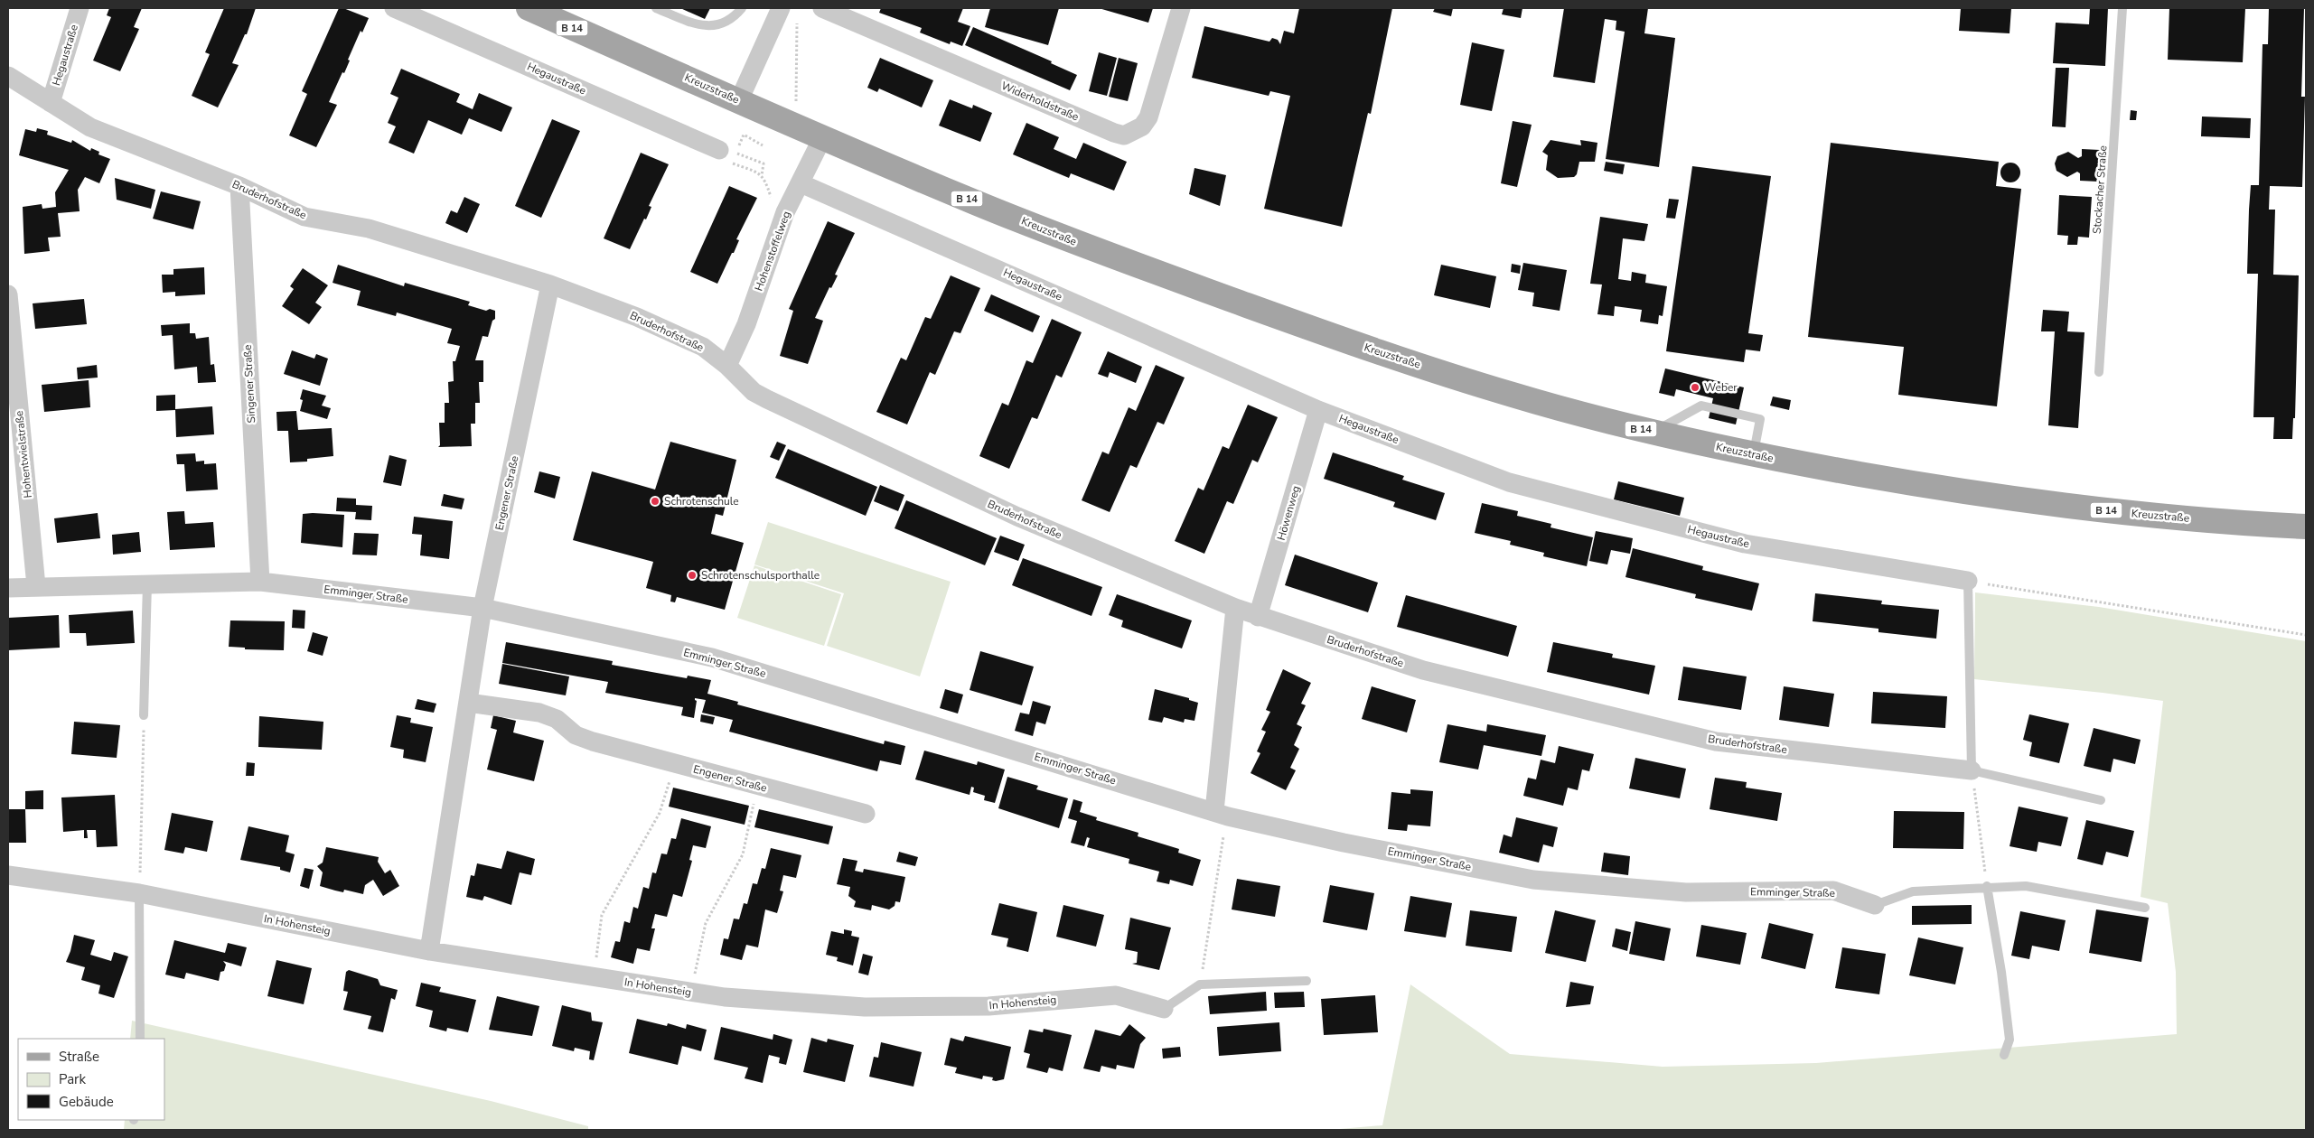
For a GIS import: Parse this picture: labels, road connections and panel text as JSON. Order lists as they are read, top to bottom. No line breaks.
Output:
{"streets":{"main road":["B 14","Kreuzstraße"],"street":["Hegaustraße","Widerholdstraße","Bruderhofstraße","Hohenstoffelweg","Singener Straße","Hohentwielstraße","Engener Straße","Höwenweg","Emminger Straße","In Hohensteig"],"lane":["Stockacher Straße"]},"crossings":[["Hegaustraße","Bruderhofstraße"],["Hegaustraße","Hohenstoffelweg"],["Hegaustraße","Höwenweg"],["Kreuzstraße","Hohenstoffelweg"],["Bruderhofstraße","Hohenstoffelweg"],["Bruderhofstraße","Singener Straße"],["Bruderhofstraße","Engener Straße"],["Bruderhofstraße","Höwenweg"],["Singener Straße","Emminger Straße"],["Hohentwielstraße","Emminger Straße"],["Engener Straße","Emminger Straße"],["Engener Straße","In Hohensteig"]],"places":["Weber","Schrotenschule","Schrotenschulsporthalle"],"legend":["Straße","Park","Gebäude"]}
